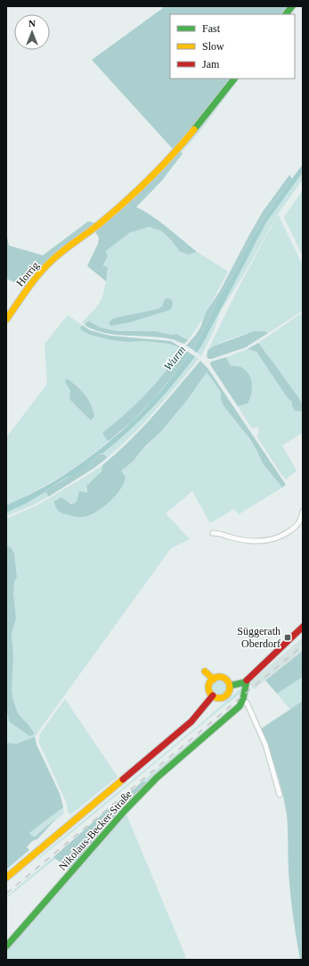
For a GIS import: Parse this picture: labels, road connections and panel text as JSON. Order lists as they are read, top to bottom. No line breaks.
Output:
{"streets":{"main road":["Horrig","Nikolaus-Becker-Straße"]},"water":["Wurm"],"places":{"transit":["Süggerath Oberdorf"]},"legend":["Fast","Slow","Jam"],"north":"top"}
